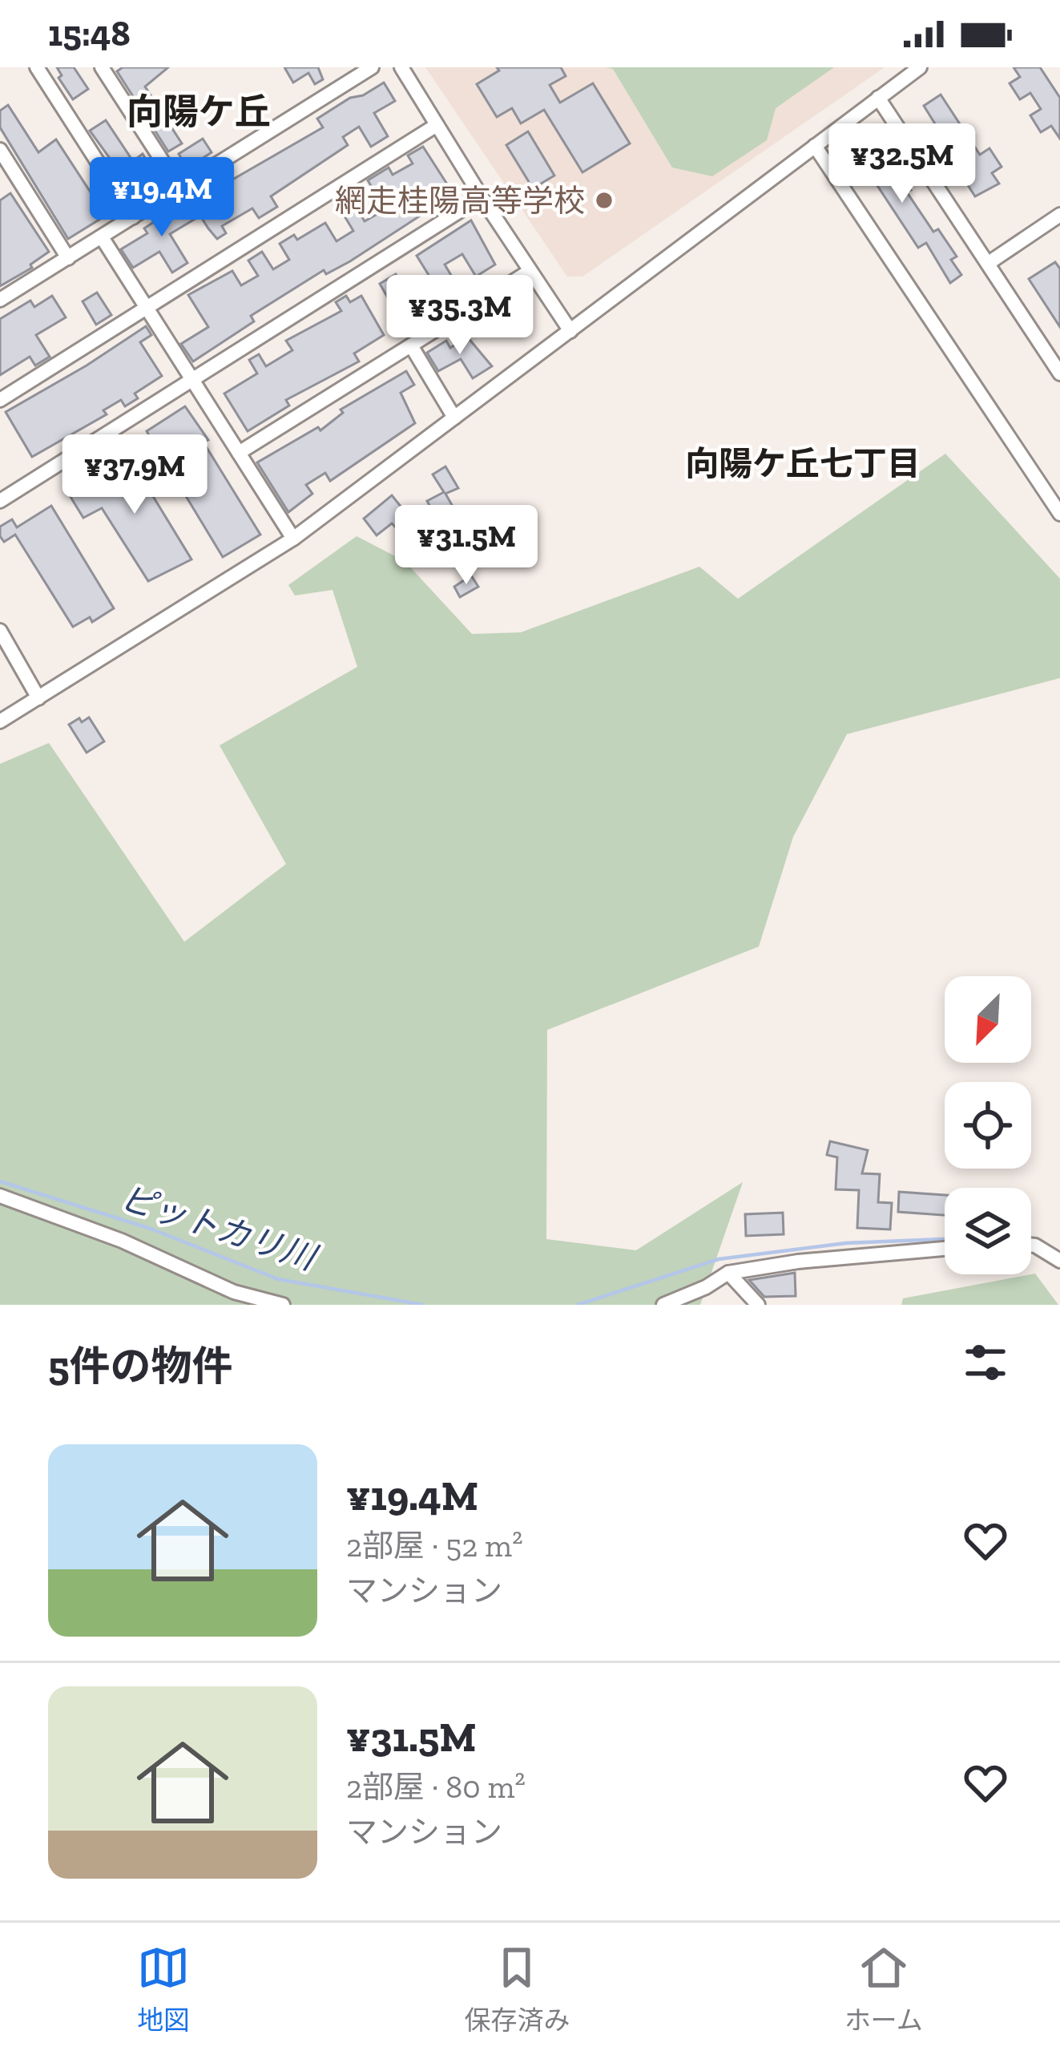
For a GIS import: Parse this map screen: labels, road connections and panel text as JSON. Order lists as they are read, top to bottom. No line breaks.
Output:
{"districts":["向陽ケ丘","向陽ケ丘七丁目"],"water":["ピットカリ川"],"places":["網走桂陽高等学校"],"north":"bottom left","page":{"status":"15:48","price":["¥32.5M","¥19.4M","¥35.3M","¥37.9M","¥31.5M"],"heading":"5件の物件","list":[{"name":"¥19.4M","note":"2部屋 · 52 m² · マンション"},{"name":"¥31.5M","note":"2部屋 · 80 m² · マンション"}],"tabs":["地図","保存済み","ホーム"]}}
